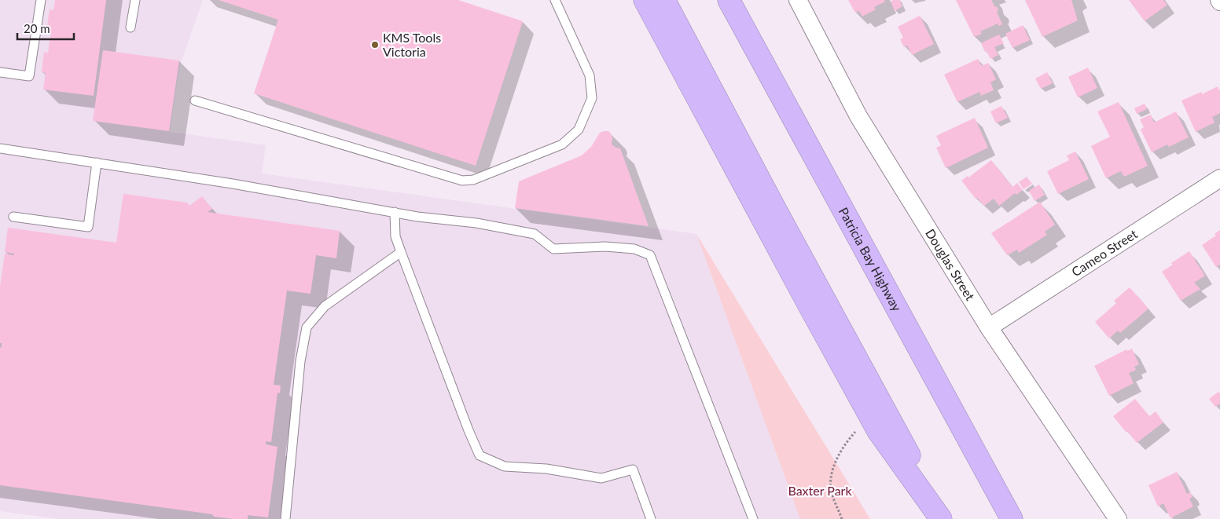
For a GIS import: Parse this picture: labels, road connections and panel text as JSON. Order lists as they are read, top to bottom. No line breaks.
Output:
{"streets":{"highway":["Patricia Bay Highway"],"street":["Cameo Street","Douglas Street"]},"crossings":[["Cameo Street","Douglas Street"]],"parks":["Baxter Park"],"places":["KMS Tools Victoria"],"scale_bar":"20 m"}
